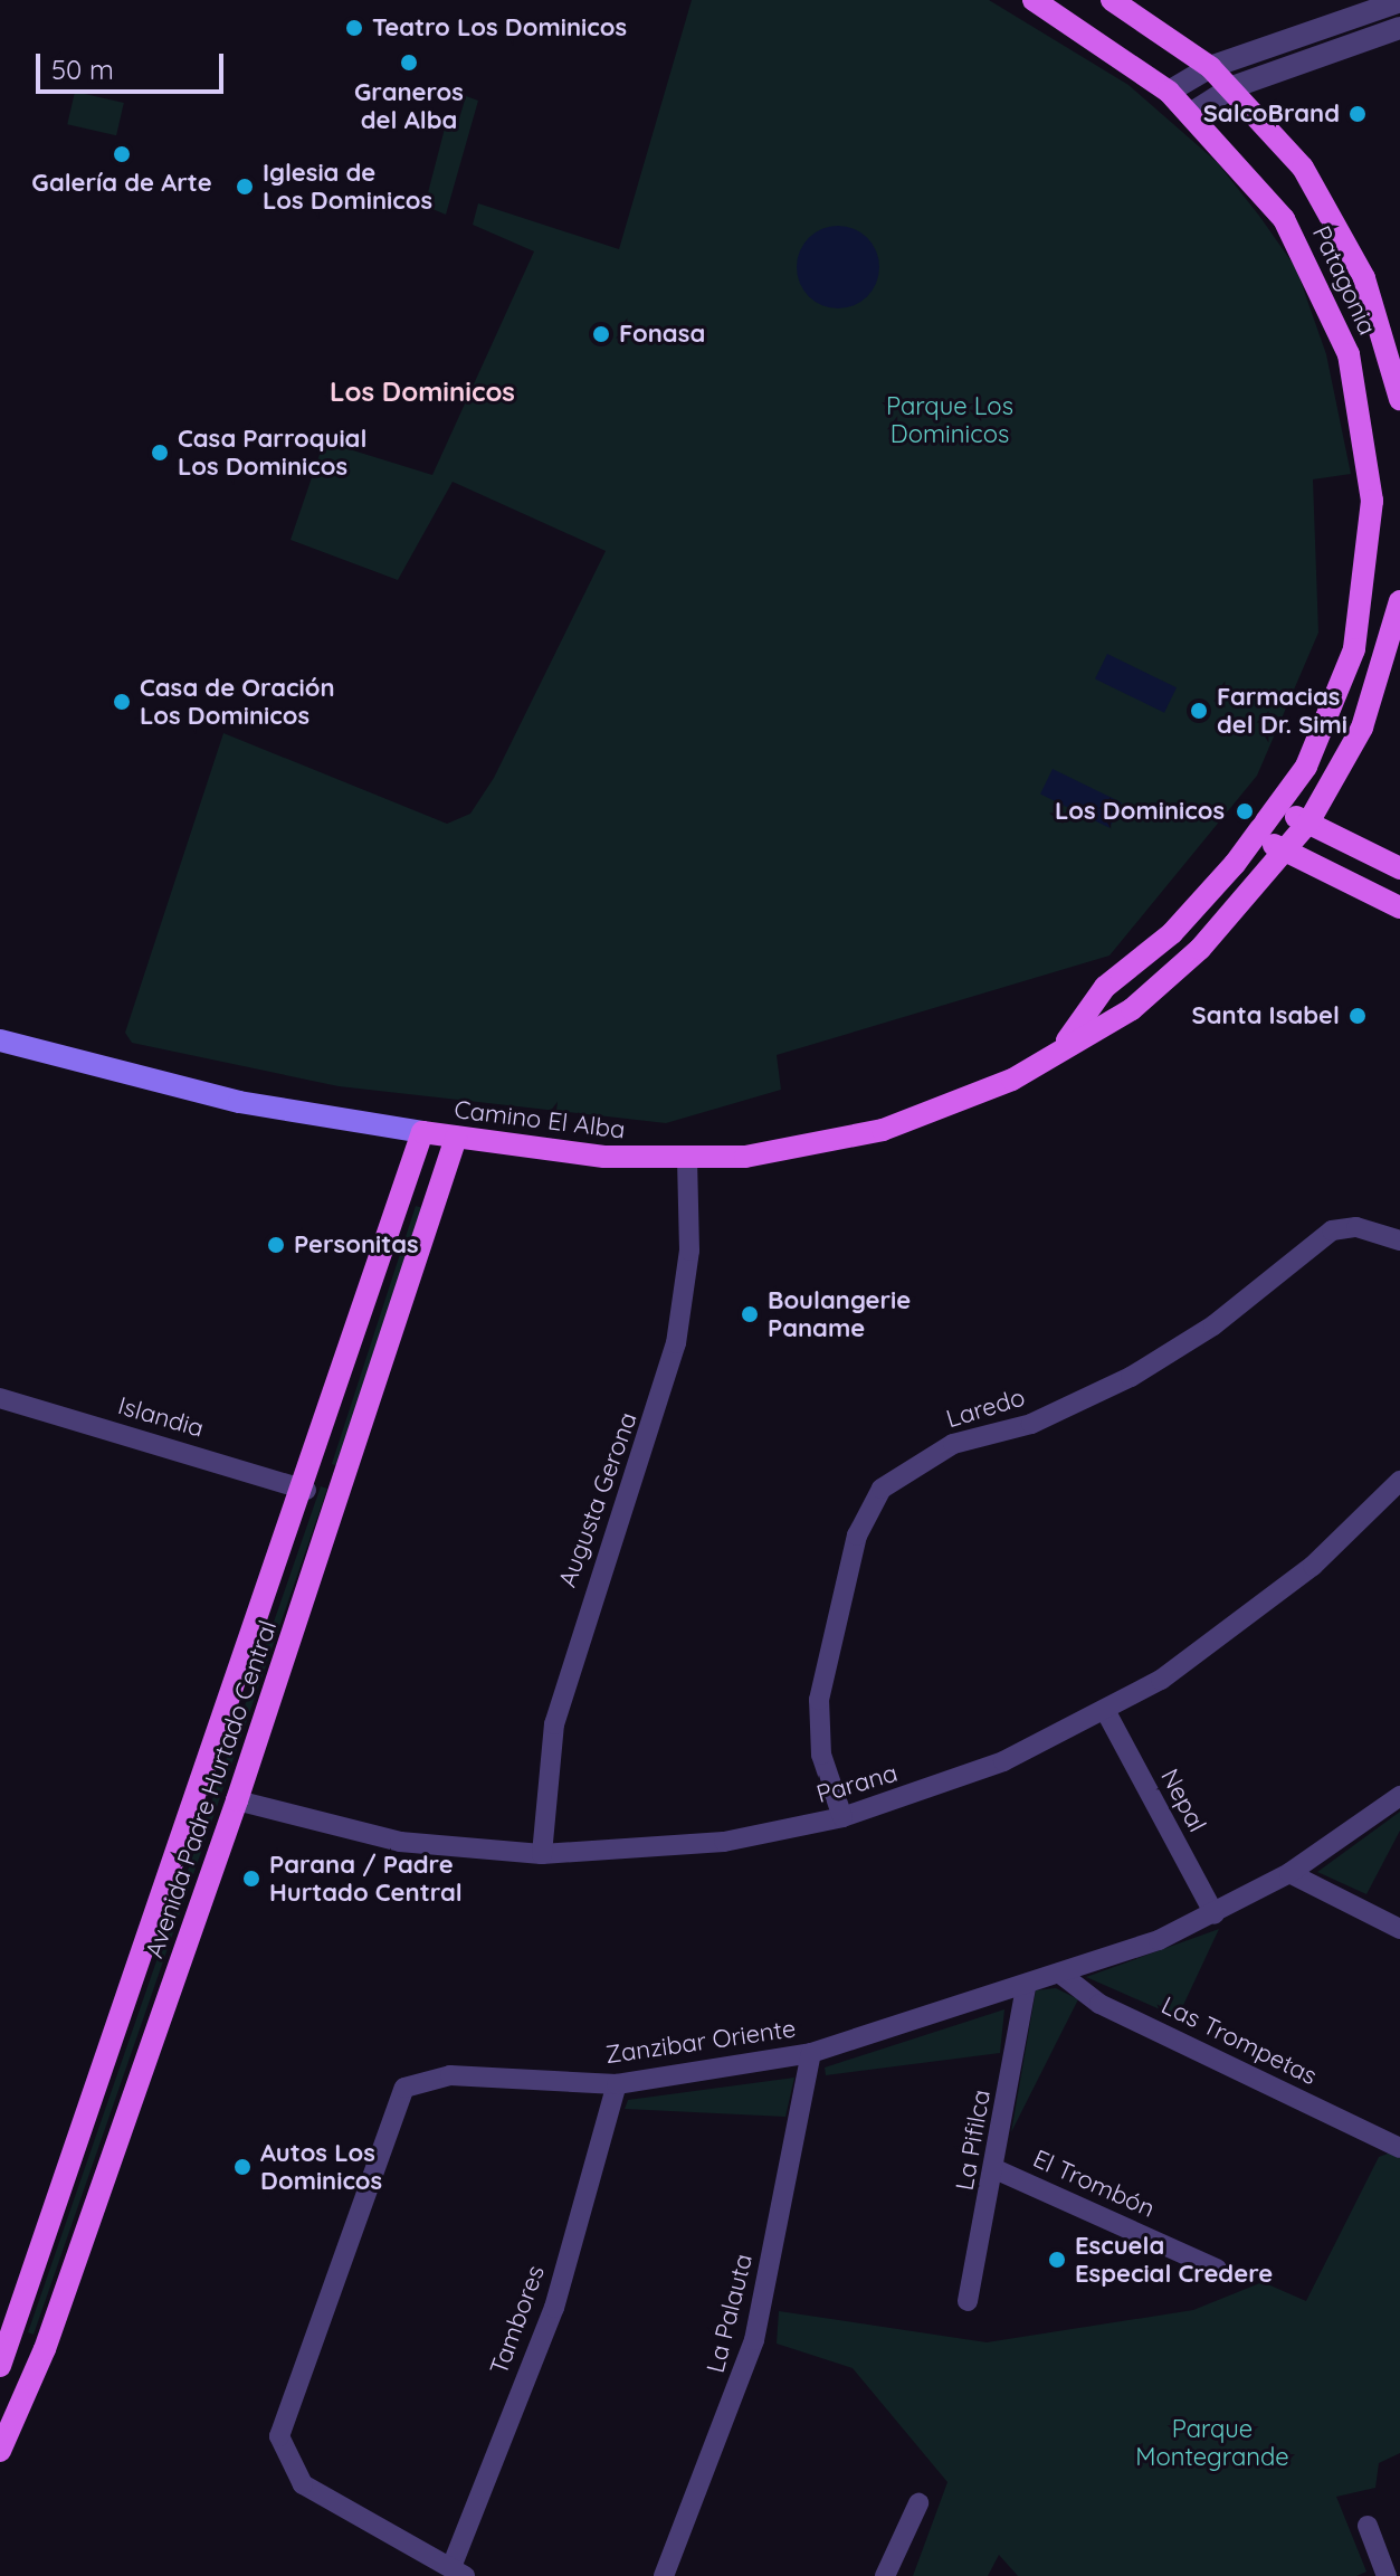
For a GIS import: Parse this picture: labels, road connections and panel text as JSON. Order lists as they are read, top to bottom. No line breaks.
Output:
{"streets":{"main road":["Patagonia","Camino El Alba","Avenida Padre Hurtado Central"],"street":["Laredo","Islandia","Augusta Gerona","Parana","Nepal","Las Trompetas","Zanzibar Oriente","La Pifilca","El Trombón","La Palauta","Tambores"]},"crossings":[["Patagonia","Camino El Alba"],["Camino El Alba","Augusta Gerona"],["Camino El Alba","Avenida Padre Hurtado Central"],["Laredo","Parana"],["Islandia","Avenida Padre Hurtado Central"],["Augusta Gerona","Parana"],["Parana","Avenida Padre Hurtado Central"],["Parana","Nepal"],["Nepal","Zanzibar Oriente"],["Las Trompetas","Zanzibar Oriente"],["Zanzibar Oriente","La Pifilca"],["Zanzibar Oriente","La Palauta"],["Zanzibar Oriente","Tambores"],["La Pifilca","El Trombón"]],"districts":["Los Dominicos"],"parks":["Parque Los Dominicos","Parque Montegrande"],"places":["Teatro Los Dominicos","Graneros del Alba","SalcoBrand","Galería de Arte","Iglesia de Los Dominicos","Fonasa","Casa Parroquial Los Dominicos","Casa de Oración Los Dominicos","Farmacias del Dr. Simi","Los Dominicos","Santa Isabel","Personitas","Boulangerie Paname","Parana / Padre Hurtado Central","Autos Los Dominicos","Escuela Especial Credere"],"scale_bar":"50 m"}
